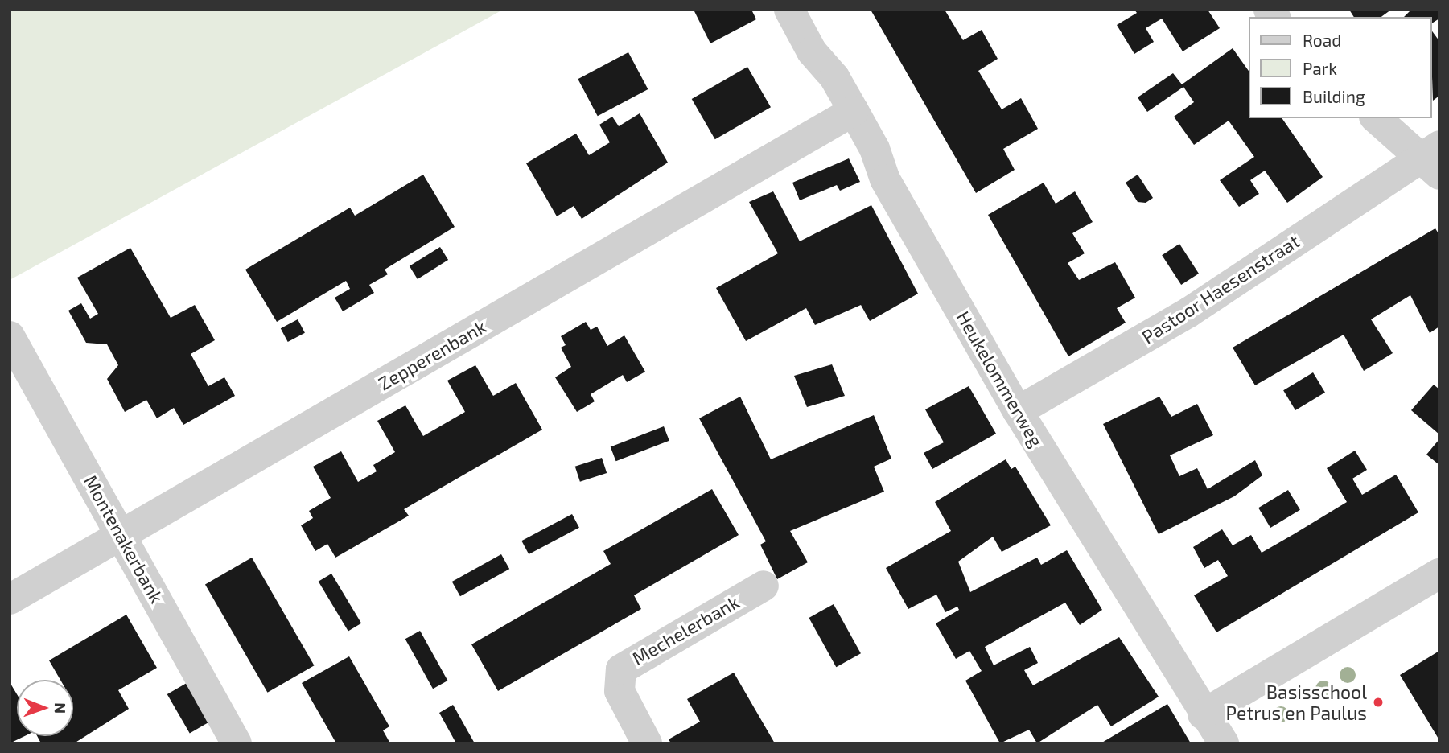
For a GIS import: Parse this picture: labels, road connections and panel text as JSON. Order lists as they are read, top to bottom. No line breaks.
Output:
{"streets":{"street":["Pastoor Haesenstraat","Zepperenbank","Heukelommerweg","Montenakerbank","Mechelerbank"]},"crossings":[["Pastoor Haesenstraat","Heukelommerweg"],["Zepperenbank","Heukelommerweg"],["Zepperenbank","Montenakerbank"]],"places":["Basisschool Petrus en Paulus"],"legend":["Road","Park","Building"],"north":"right"}
